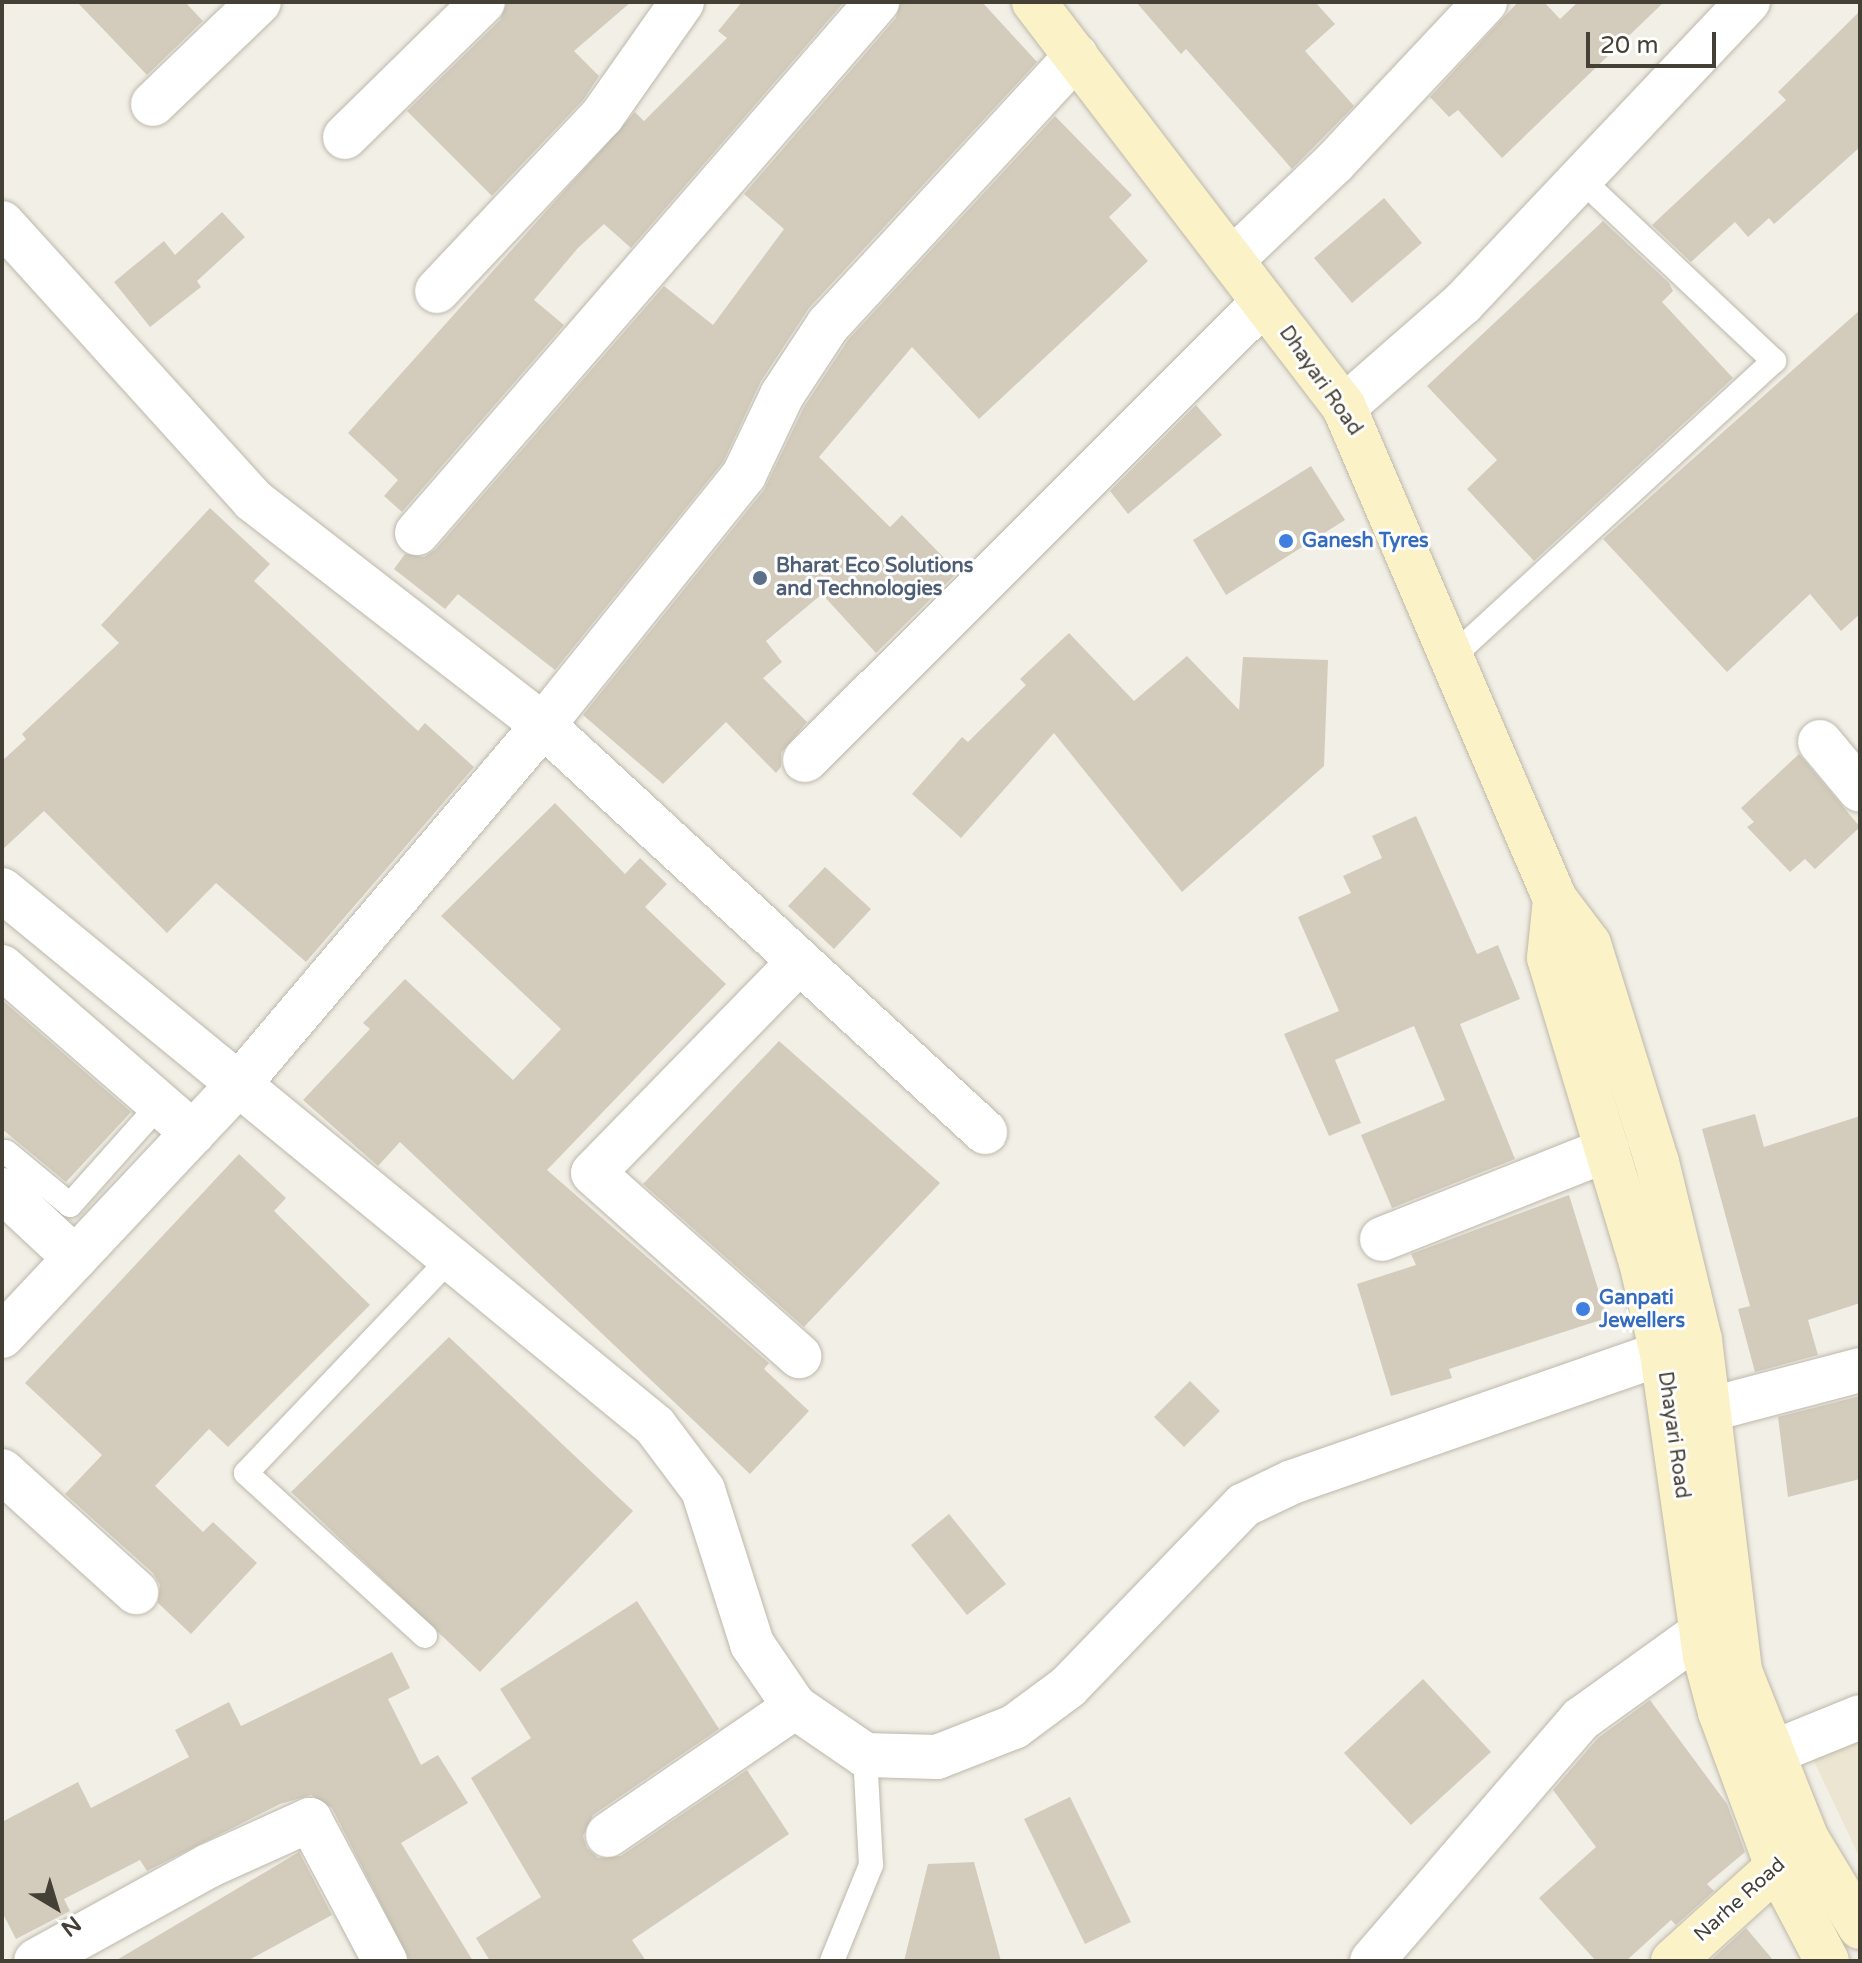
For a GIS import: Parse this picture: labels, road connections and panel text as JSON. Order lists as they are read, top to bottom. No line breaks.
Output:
{"streets":{"main road":["Dhayari Road","Narhe Road"]},"crossings":[["Dhayari Road","Narhe Road"]],"places":["Ganesh Tyres","Bharat Eco Solutions and Technologies","Ganpati Jewellers"],"scale_bar":"20 m","north":"bottom right"}
